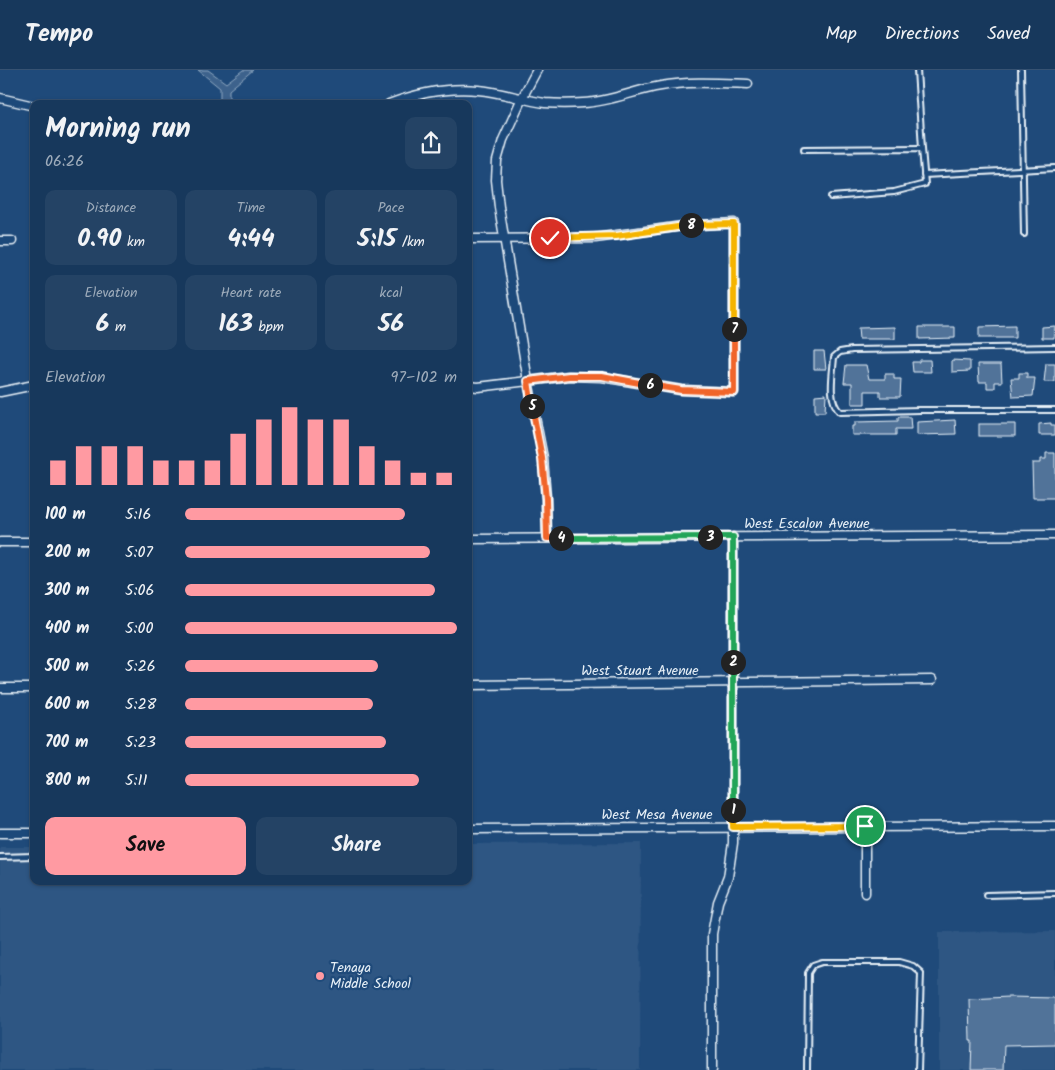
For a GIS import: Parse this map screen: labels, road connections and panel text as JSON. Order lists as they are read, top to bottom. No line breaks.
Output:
{"streets":{"street":["West Escalon Avenue","West Stuart Avenue","West Mesa Avenue"]},"places":["Tenaya Middle School"],"page":{"header":"Tempo","nav":["Map","Directions","Saved"],"heading":["Morning run","06:26"],"stats":[["Distance","0.90 km"],["Time","4:44"],["Pace","5:15 /km"],["Elevation","6 m"],["Heart rate","163 bpm"],["kcal","56"]],"pins":["8","7","6","5","3","4","2","1"],"chart":["Elevation","97–102 m"],"list":[{"name":"100 m","note":"5:16"},{"name":"200 m","note":"5:07"},{"name":"300 m","note":"5:06"},{"name":"400 m","note":"5:00"},{"name":"500 m","note":"5:26"},{"name":"600 m","note":"5:28"},{"name":"700 m","note":"5:23"},{"name":"800 m","note":"5:11"}],"buttons":["Save","Share"]}}
